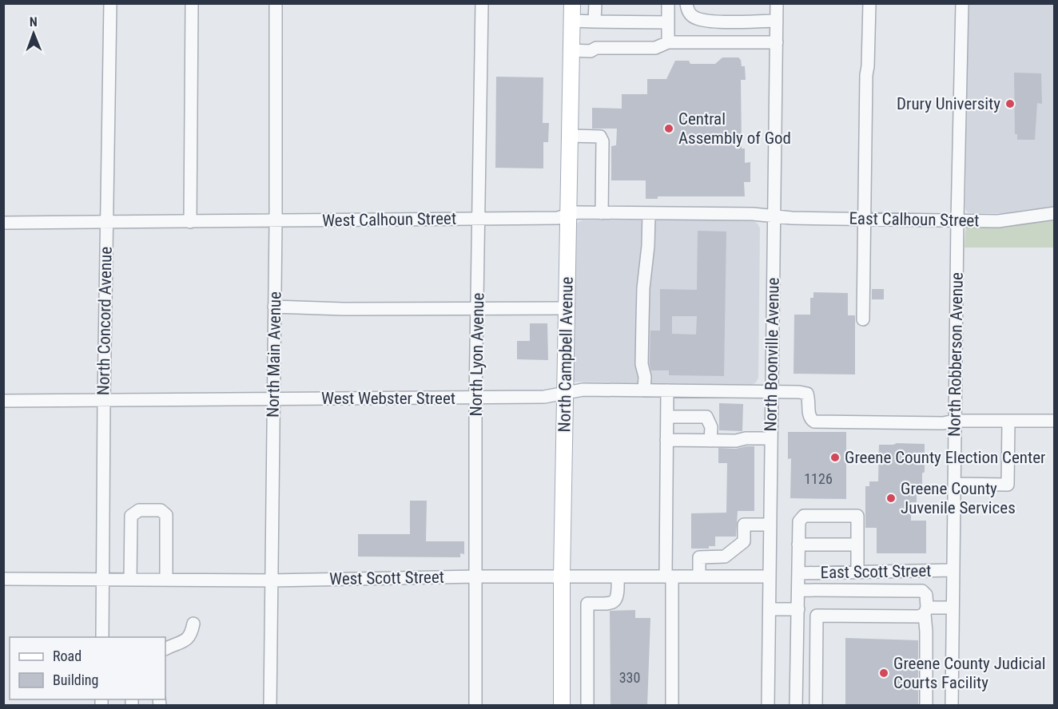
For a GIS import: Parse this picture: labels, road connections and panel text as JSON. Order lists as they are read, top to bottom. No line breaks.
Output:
{"streets":{"main road":["North Campbell Avenue"],"street":["West Calhoun Street","East Calhoun Street","North Concord Avenue","North Main Avenue","North Lyon Avenue","North Boonville Avenue","North Robberson Avenue","West Webster Street","East Scott Street","West Scott Street"]},"crossings":[["West Calhoun Street","East Calhoun Street"],["West Calhoun Street","North Concord Avenue"],["West Calhoun Street","North Main Avenue"],["West Calhoun Street","North Lyon Avenue"],["West Calhoun Street","North Campbell Avenue"],["West Calhoun Street","North Boonville Avenue"],["East Calhoun Street","North Boonville Avenue"],["East Calhoun Street","North Robberson Avenue"],["North Concord Avenue","West Webster Street"],["North Concord Avenue","West Scott Street"],["North Main Avenue","West Webster Street"],["North Main Avenue","West Scott Street"],["North Lyon Avenue","West Webster Street"],["North Lyon Avenue","West Scott Street"],["North Campbell Avenue","West Webster Street"],["North Campbell Avenue","West Scott Street"],["North Boonville Avenue","West Webster Street"],["North Boonville Avenue","West Scott Street"],["North Robberson Avenue","West Webster Street"],["North Robberson Avenue","East Scott Street"]],"places":["Drury University","Central Assembly of God","Greene County Election Center","Greene County Juvenile Services","Greene County Judicial Courts Facility"],"house_numbers":["1126","330"],"legend":["Road","Building"],"north":"top"}
